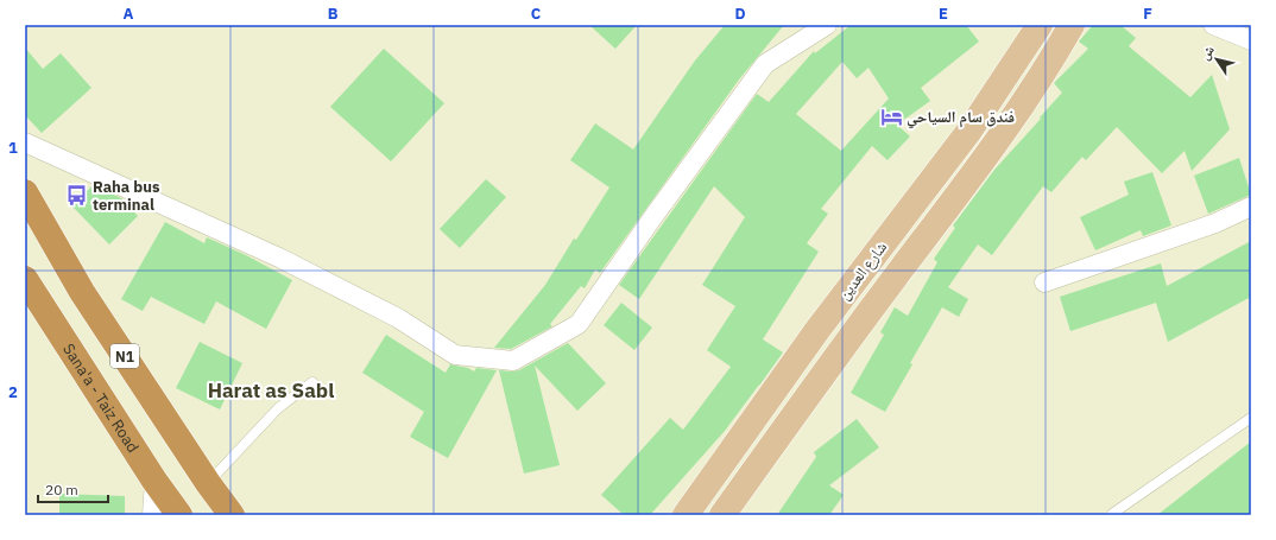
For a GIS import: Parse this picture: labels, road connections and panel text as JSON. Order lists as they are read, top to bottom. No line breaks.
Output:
{"streets":{"highway":["N1","Sana'a - Taiz Road"],"main road":["شارع العدين"]},"districts":["Harat as Sabl"],"places":{"hotel":["فندق سام السياحي"],"bus stop":["Raha bus terminal"]},"scale_bar":"20 m","north":"top left","grid":{"columns":["A","B","C","D","E","F"],"rows":["1","2"]}}
